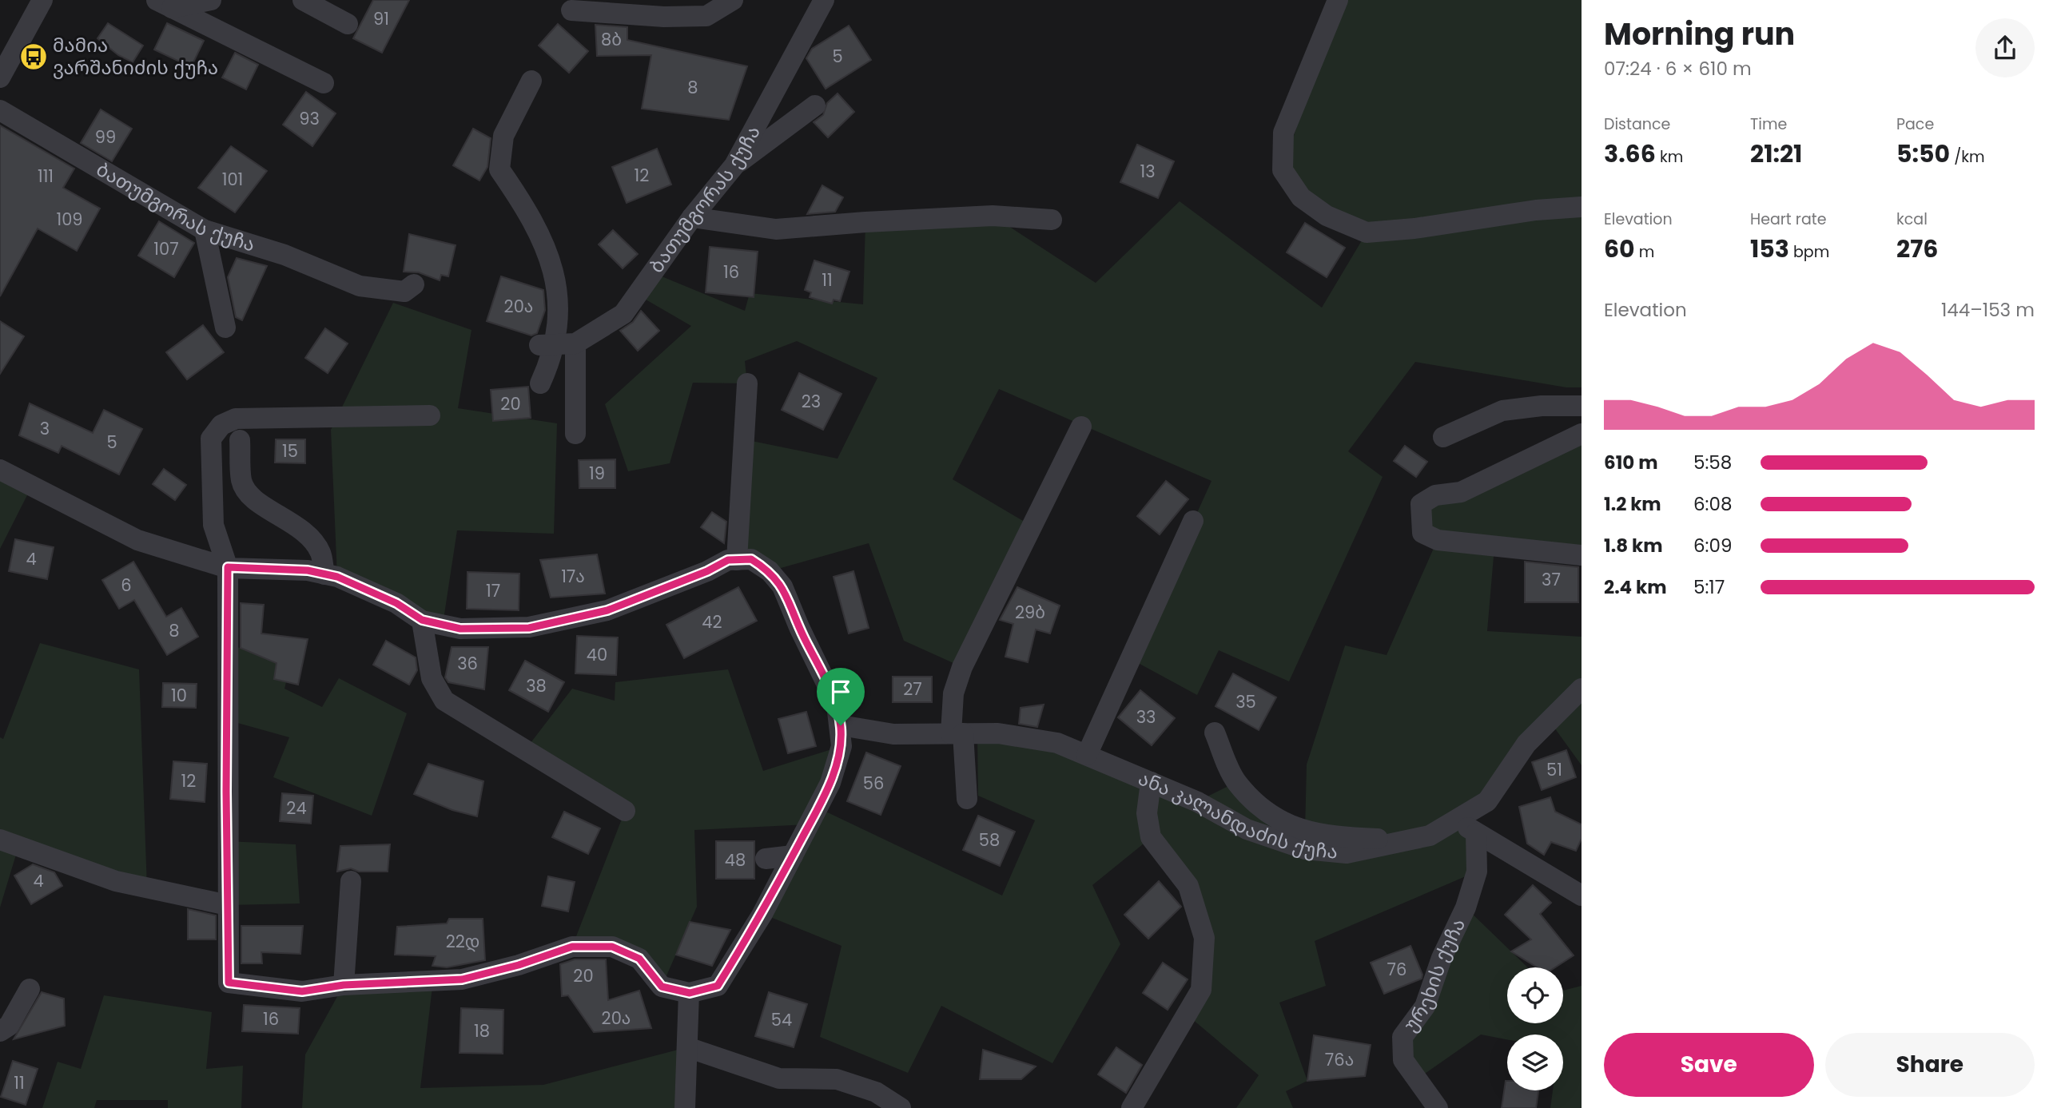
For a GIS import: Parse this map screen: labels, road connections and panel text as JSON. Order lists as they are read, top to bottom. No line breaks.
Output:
{"streets":{"street":["ბათუმგორას ქუჩა","ანა კალანდაძის ქუჩა","ურეხის ქუჩა"]},"places":{"bus stop":["მამია ვარშანიძის ქუჩა"]},"house_numbers":["91","8ბ","5","8","93","99","13","12","111","101","109","107","16","11","20ა","23","20","3","5","15","19","4","17ა","37","6","17","29ბ","42","8","40","36","38","27","10","35","33","51","12","56","24","58","48","4","22დ","76","20","20ა","16","54","18","76ა","11"],"page":{"heading":["Morning run","07:24 · 6 × 610 m"],"stats":[["Distance","3.66 km"],["Time","21:21"],["Pace","5:50 /km"],["Elevation","60 m"],["Heart rate","153 bpm"],["kcal","276"]],"chart":["Elevation","144–153 m"],"list":[{"name":"610 m","note":"5:58"},{"name":"1.2 km","note":"6:08"},{"name":"1.8 km","note":"6:09"},{"name":"2.4 km","note":"5:17"}],"buttons":["Save","Share"]}}
